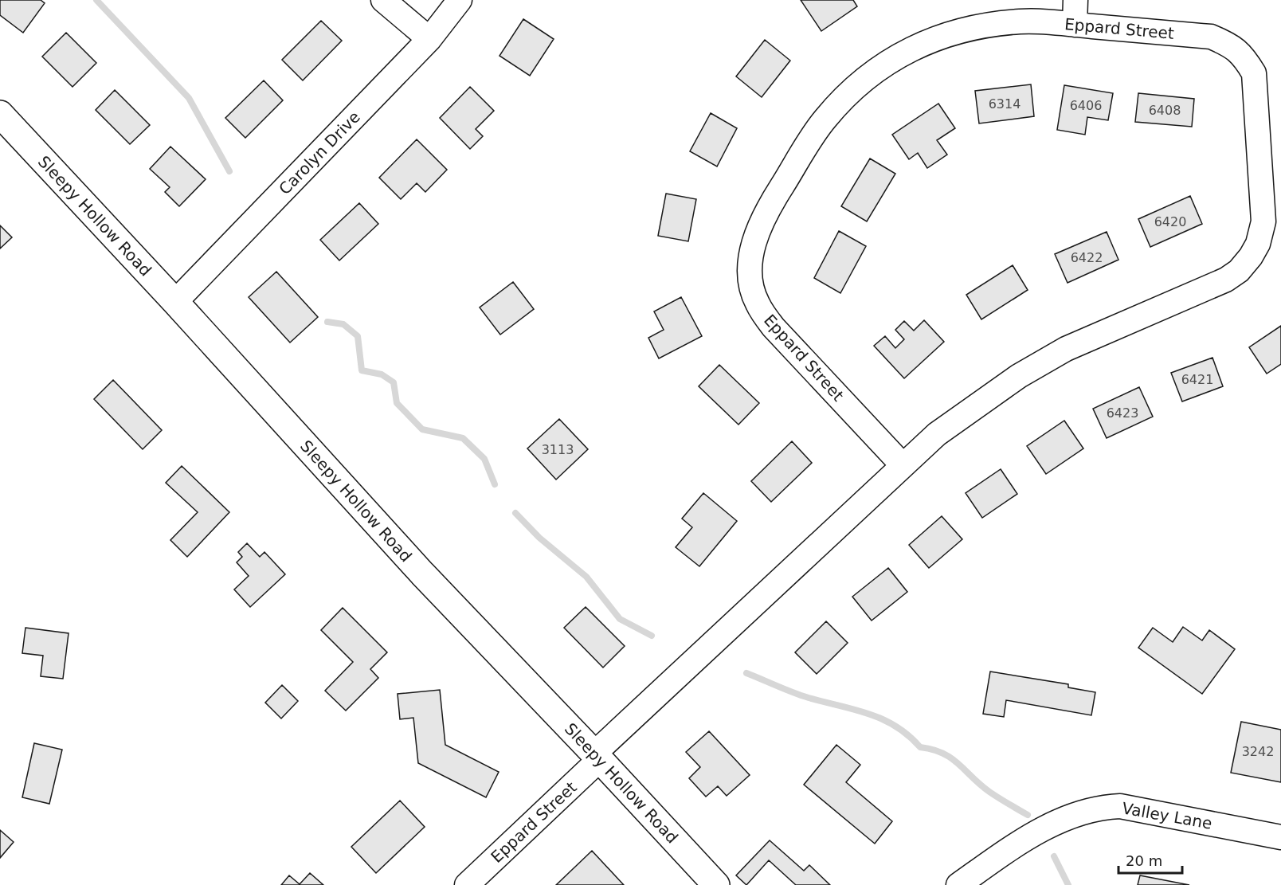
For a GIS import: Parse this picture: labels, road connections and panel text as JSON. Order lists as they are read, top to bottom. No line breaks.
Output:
{"streets":{"main road":["Sleepy Hollow Road"],"street":["Eppard Street","Carolyn Drive","Valley Lane"]},"crossings":[["Eppard Street","Sleepy Hollow Road"],["Carolyn Drive","Sleepy Hollow Road"]],"house_numbers":["6314","6406","6408","6420","6422","6421","6423","3113","3242"],"scale_bar":"20 m"}
